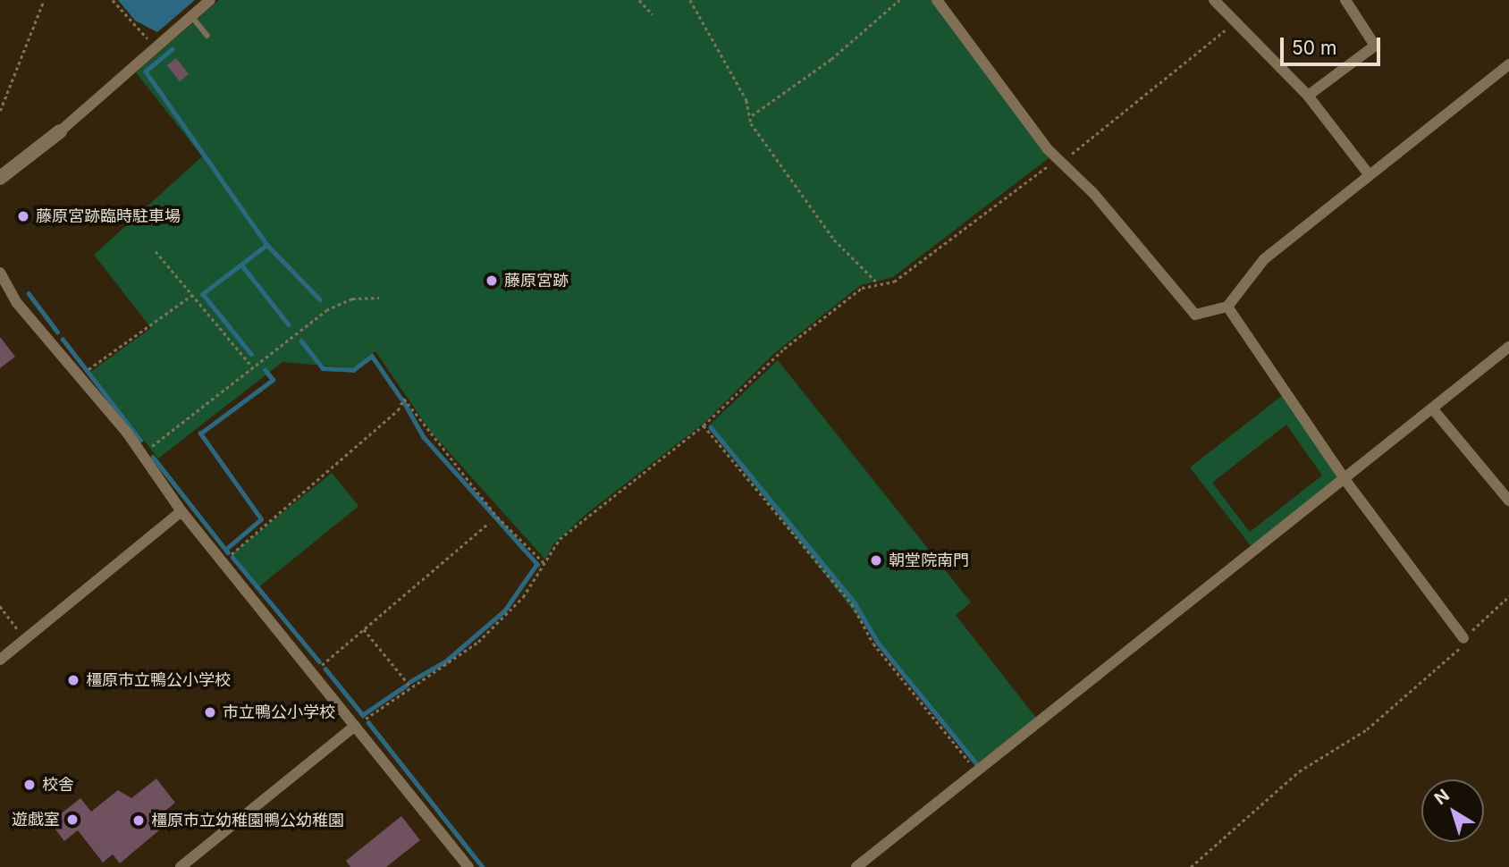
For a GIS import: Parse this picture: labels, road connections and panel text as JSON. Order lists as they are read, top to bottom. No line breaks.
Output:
{"places":["藤原宮跡臨時駐車場","藤原宮跡","朝堂院南門","橿原市立鴨公小学校","市立鴨公小学校","校舎","遊戯室","橿原市立幼稚園鴨公幼稚園"],"scale_bar":"50 m","north":"top left"}
